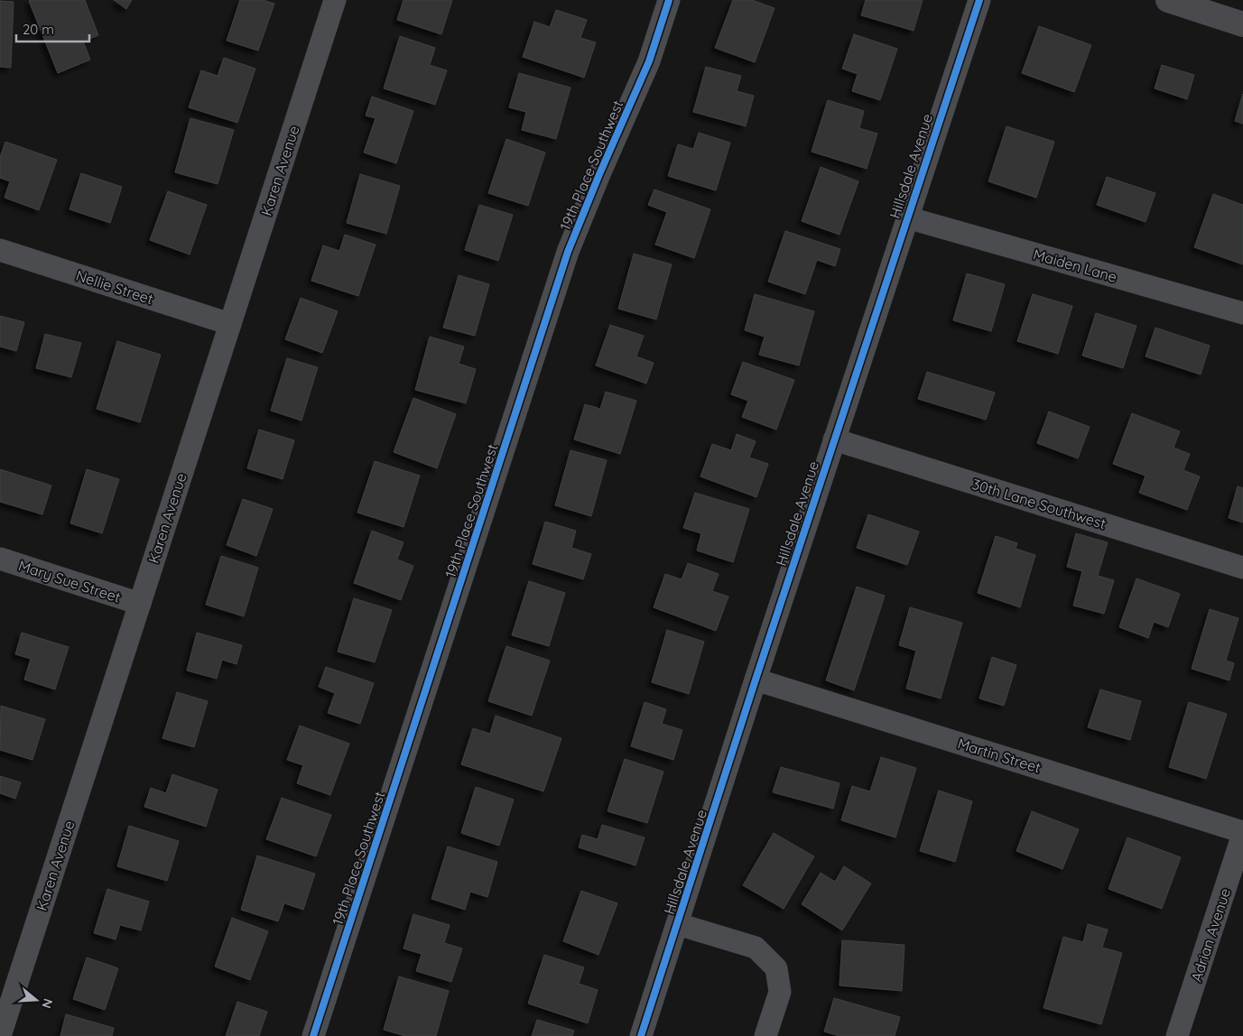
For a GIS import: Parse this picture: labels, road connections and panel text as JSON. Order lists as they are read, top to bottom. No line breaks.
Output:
{"streets":{"street":["19th Place Southwest","Hillsdale Avenue","Karen Avenue","Maiden Lane","Nellie Street","30th Lane Southwest","Mary Sue Street","Martin Street","Adrian Avenue"]},"crossings":[["Hillsdale Avenue","Maiden Lane"],["Hillsdale Avenue","30th Lane Southwest"],["Hillsdale Avenue","Martin Street"],["Karen Avenue","Nellie Street"],["Karen Avenue","Mary Sue Street"],["Martin Street","Adrian Avenue"]],"scale_bar":"20 m","north":"right"}
